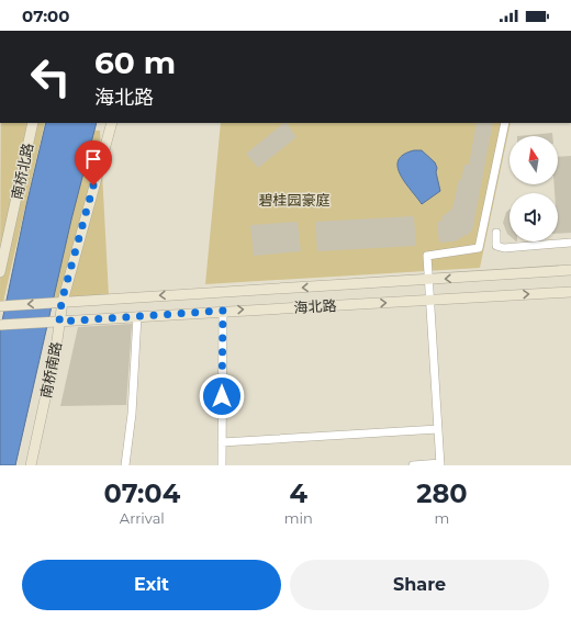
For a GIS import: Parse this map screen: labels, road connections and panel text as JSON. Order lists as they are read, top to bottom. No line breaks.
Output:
{"streets":{"street":["南桥北路","海北路","南桥南路"]},"crossings":[["海北路","南桥南路"]],"parks":["碧桂园豪庭"],"north":"top","page":{"status":"07:00","turn":["60 m","海北路"],"eta":["07:04","Arrival","4","min","280","m"],"buttons":["Exit","Share"]}}
